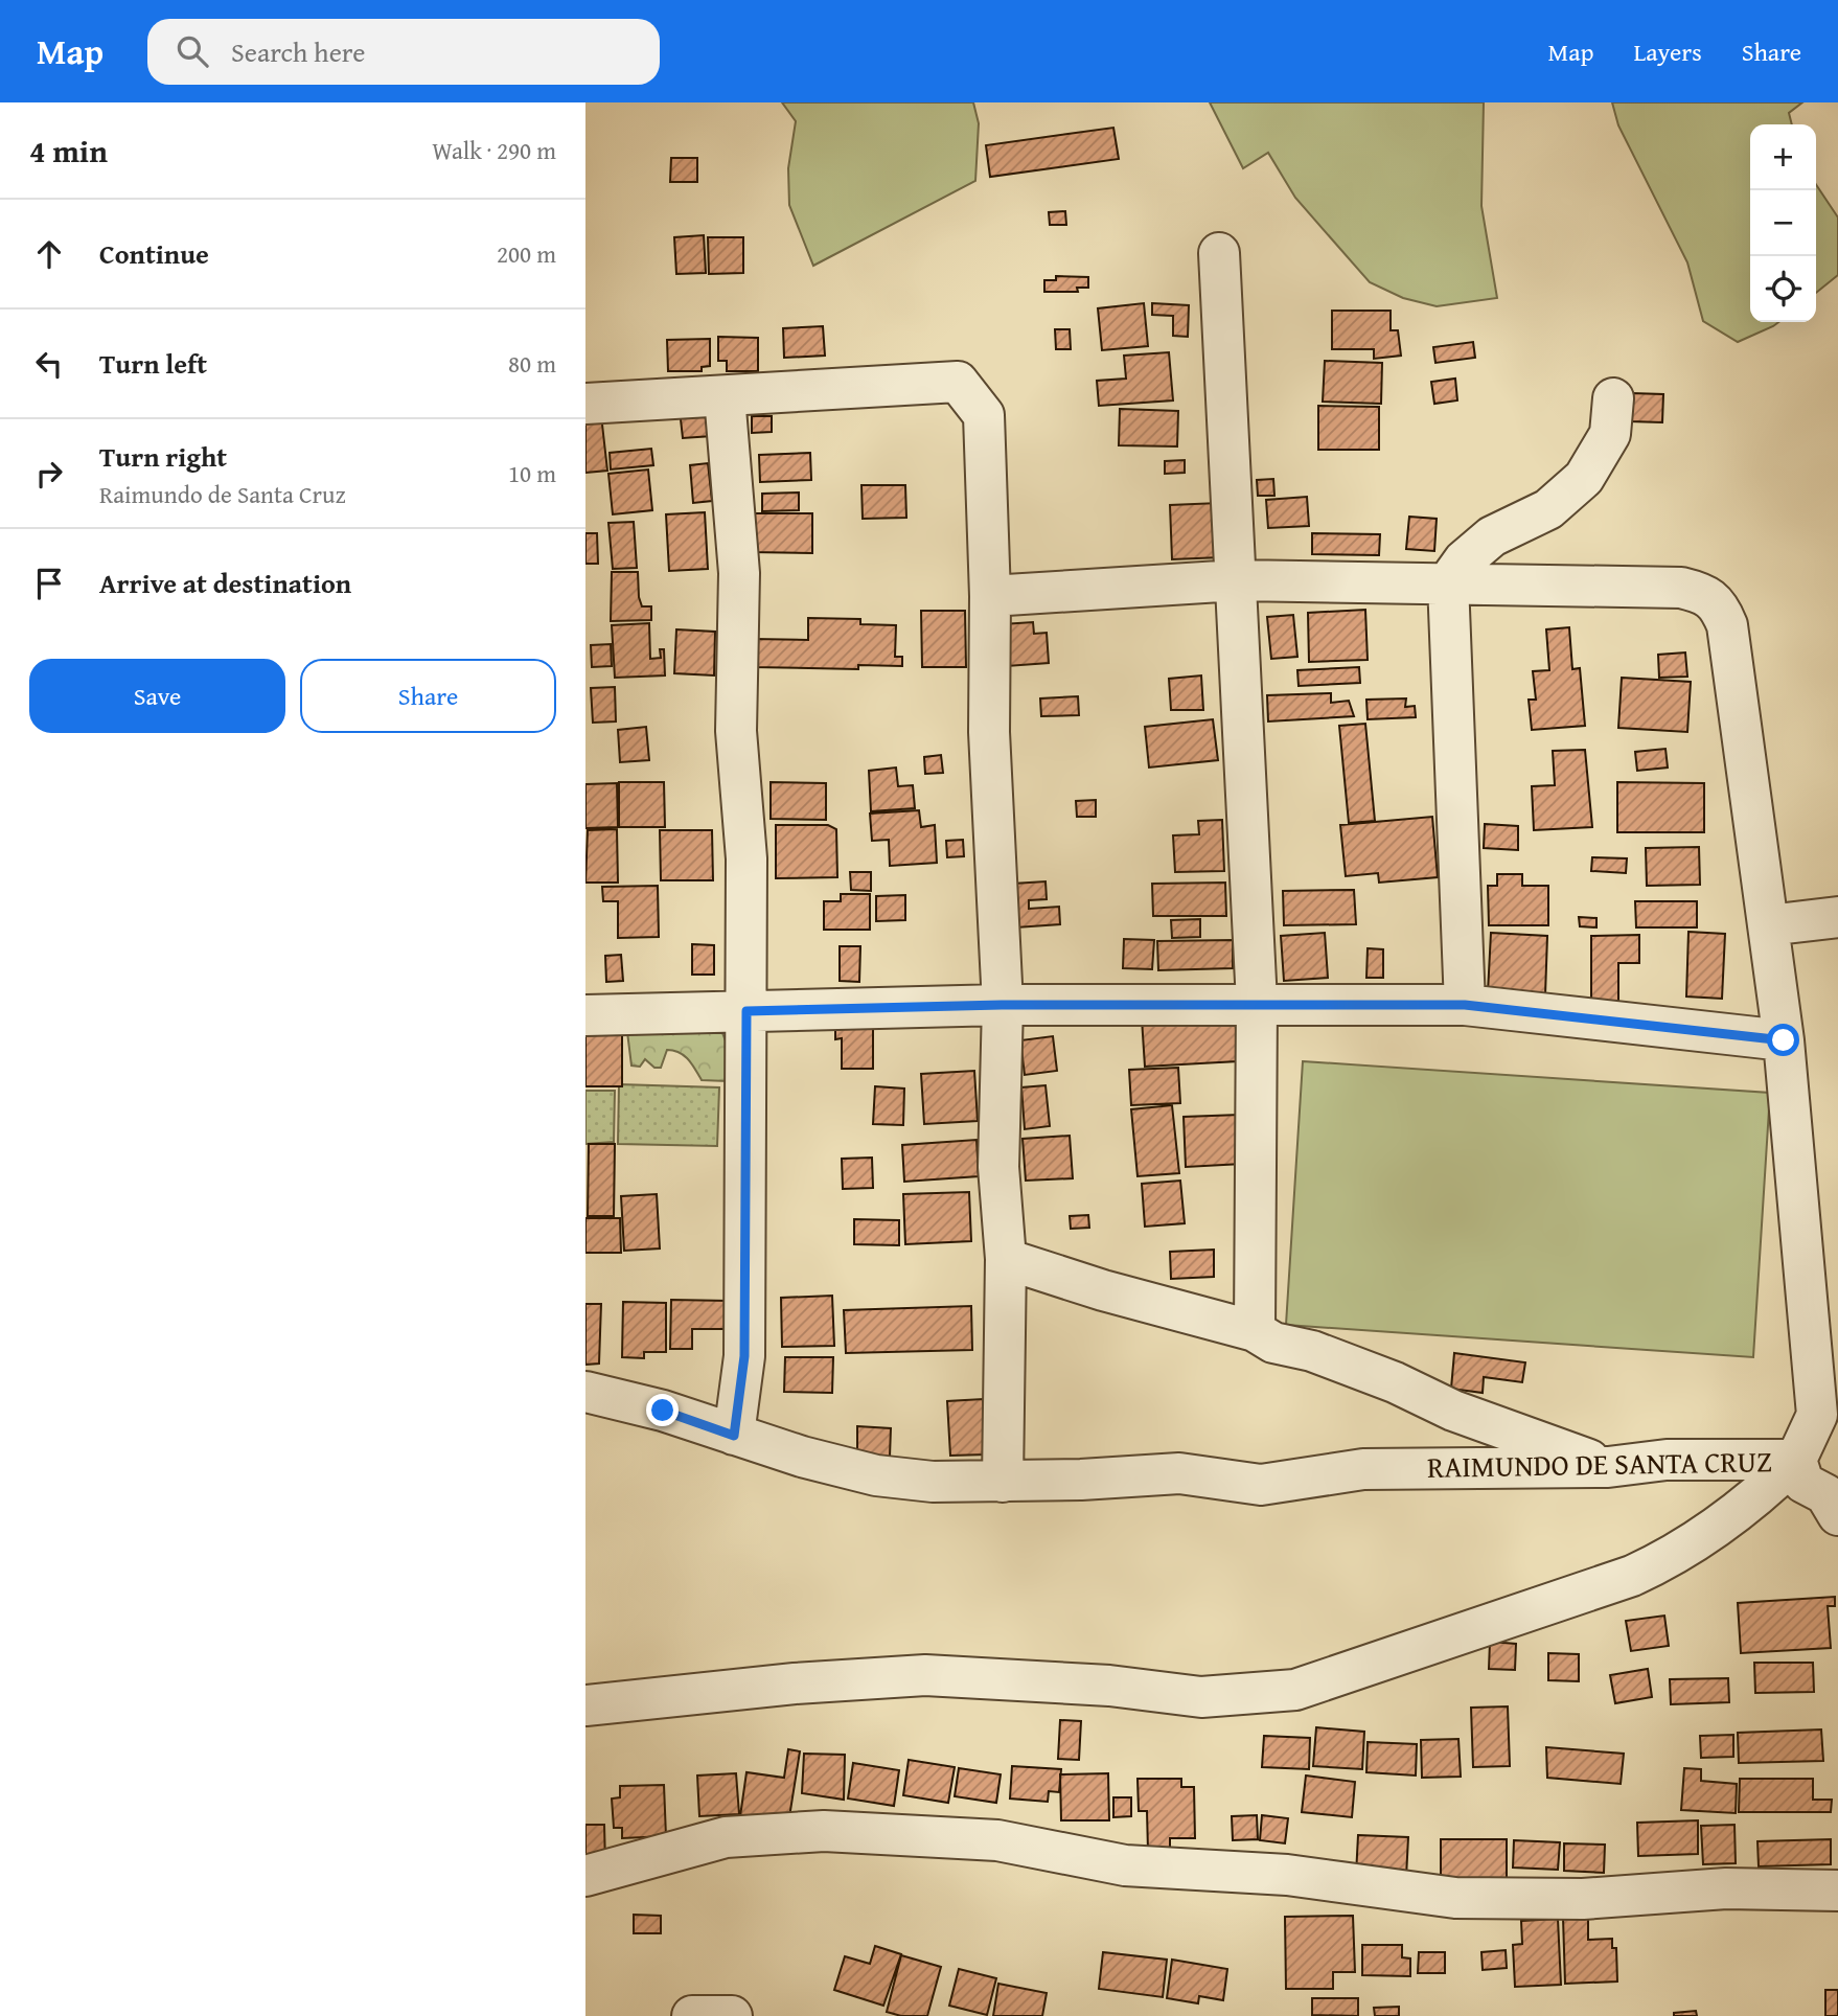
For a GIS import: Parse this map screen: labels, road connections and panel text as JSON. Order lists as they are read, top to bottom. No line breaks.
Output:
{"streets":{"street":["RAIMUNDO DE SANTA CRUZ"]},"page":{"header":"Map","search":"Search here","nav":["Map","Layers","Share"],"heading":["4 min","Walk · 290 m"],"map_buttons":["+","−"],"list":[["Continue","200 m"],["Turn left","80 m"],["Turn right","Raimundo de Santa Cruz","10 m"],"Arrive at destination"],"buttons":["Save","Share"]}}
